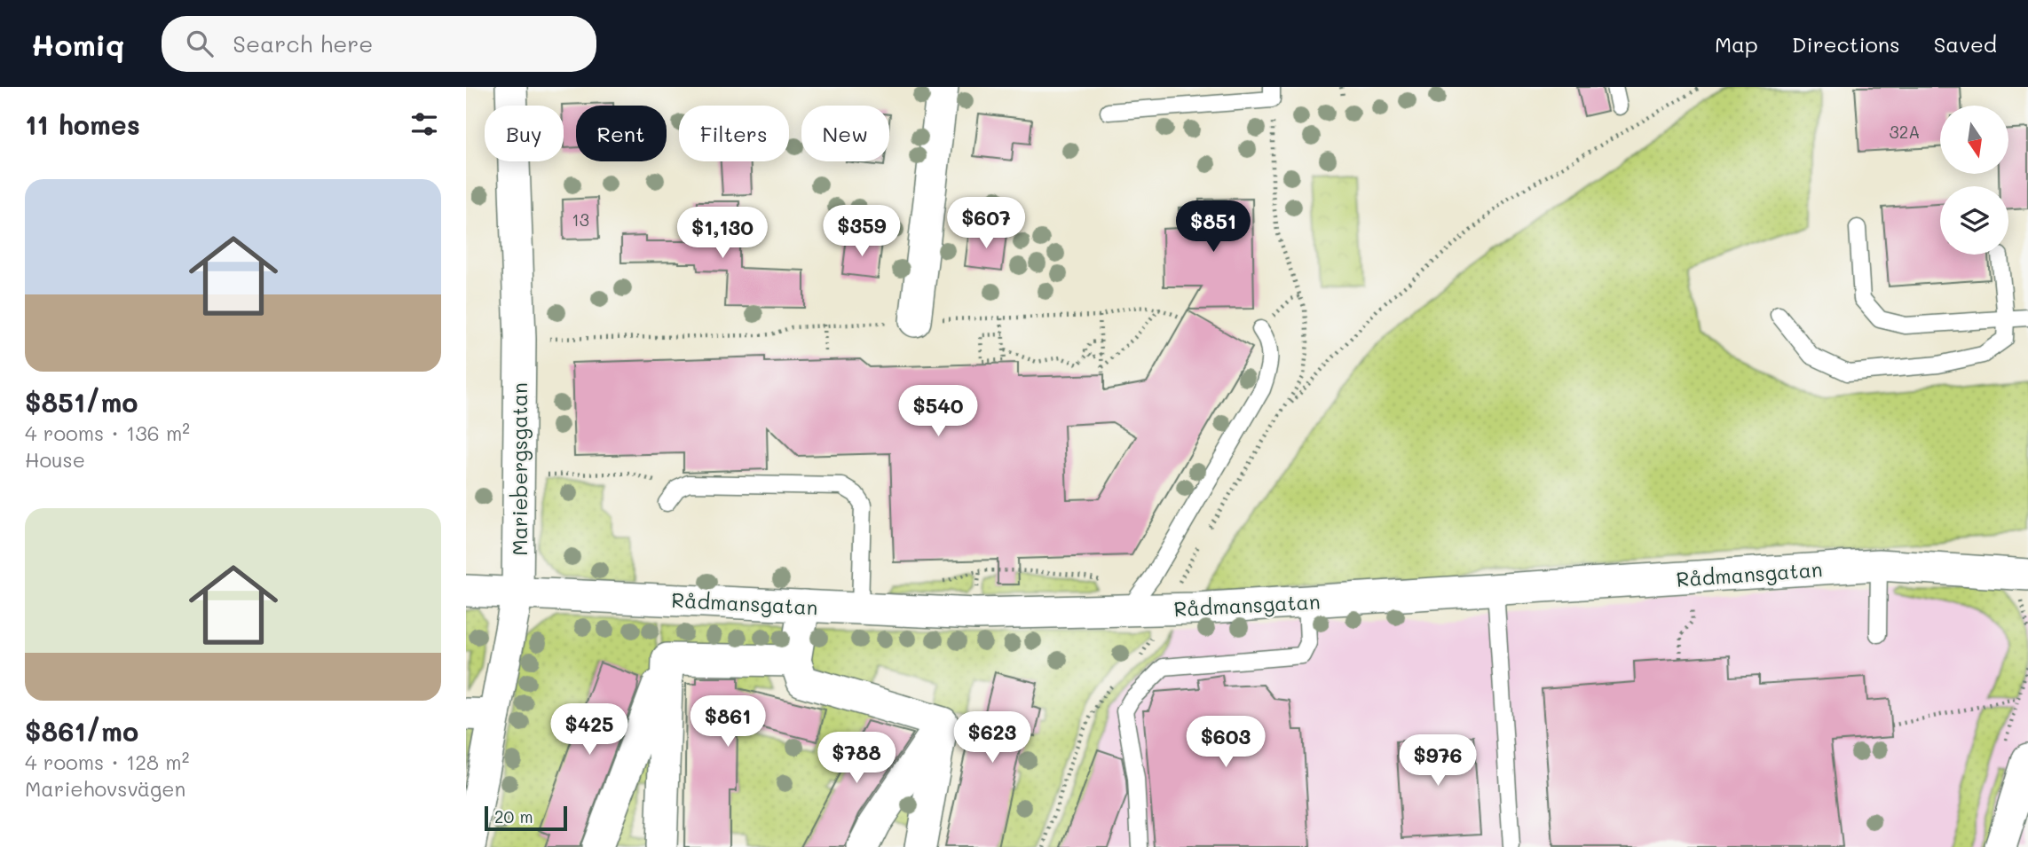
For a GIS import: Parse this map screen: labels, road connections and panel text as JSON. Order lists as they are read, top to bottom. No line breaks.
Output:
{"streets":{"street":["Mariebergsgatan","Rådmansgatan"]},"crossings":[["Mariebergsgatan","Rådmansgatan"]],"house_numbers":["32A","13"],"scale_bar":"20 m","north":"bottom","page":{"header":"Homiq","search":"Search here","nav":["Map","Directions","Saved"],"heading":"11 homes","chip":["Buy","Rent","Filters","New"],"list":[{"name":"$851/mo","note":"4 rooms · 136 m² · House"},{"name":"$861/mo","note":"4 rooms · 128 m² · Mariehovsvägen"}],"price":["$607","$851","$359","$1,130","$540","$861","$425","$623","$603","$788","$976"],"scale":"20 m"}}
